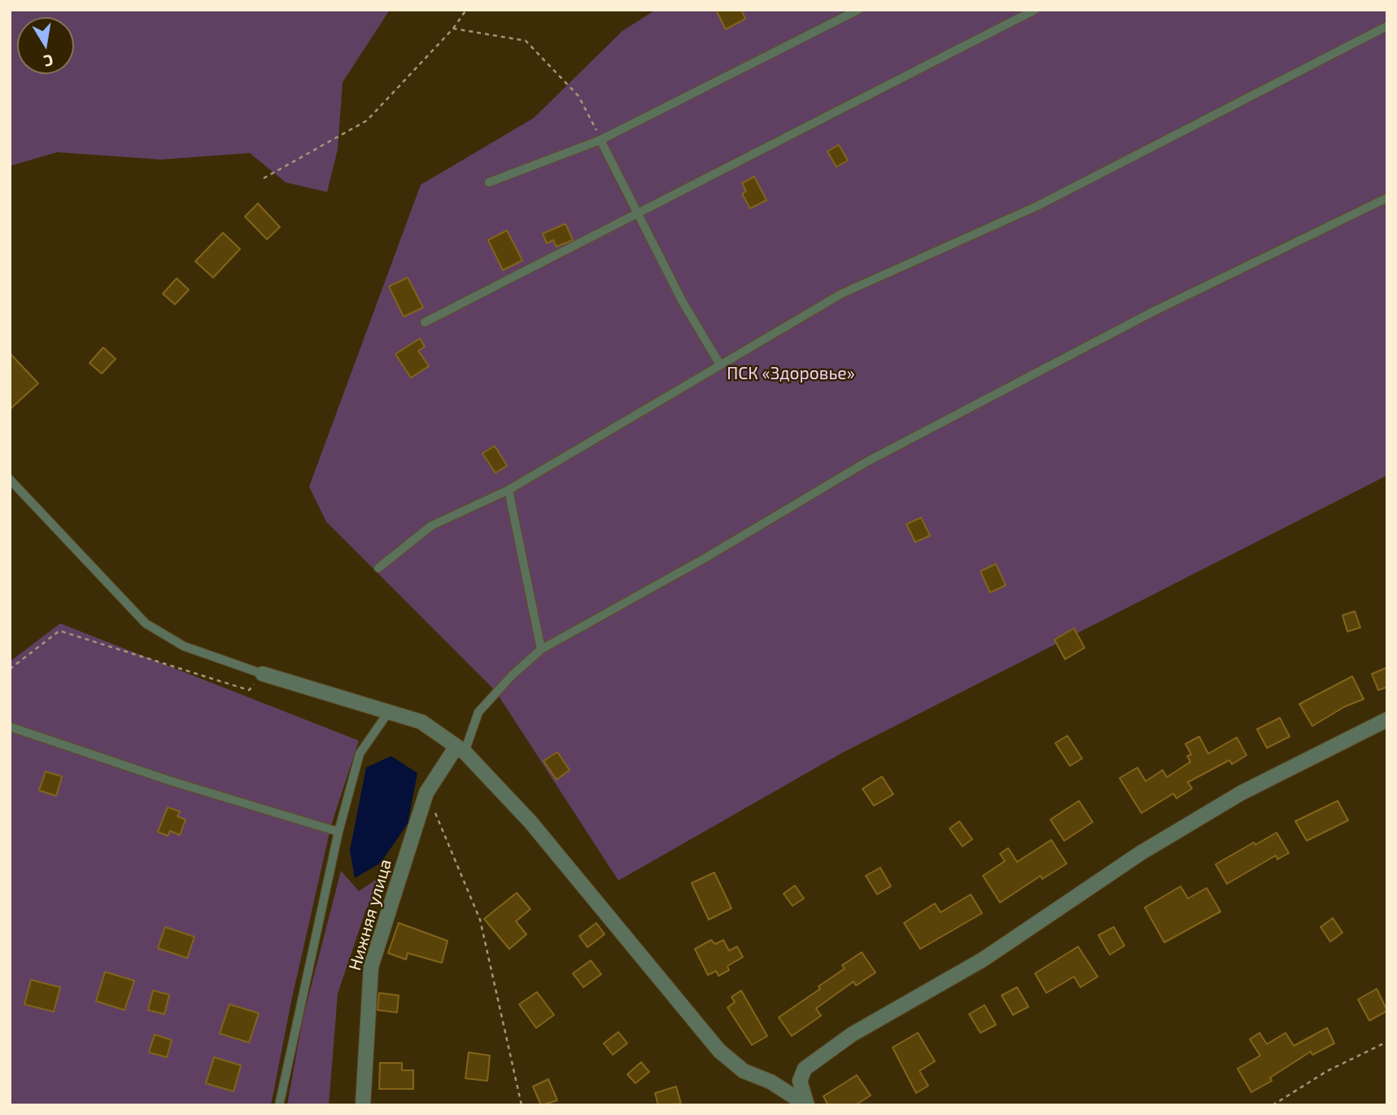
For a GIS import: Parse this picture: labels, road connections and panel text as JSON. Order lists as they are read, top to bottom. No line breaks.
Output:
{"streets":{"street":["Нижняя улица"]},"parks":["ПСК «Здоровье»"],"north":"bottom"}
